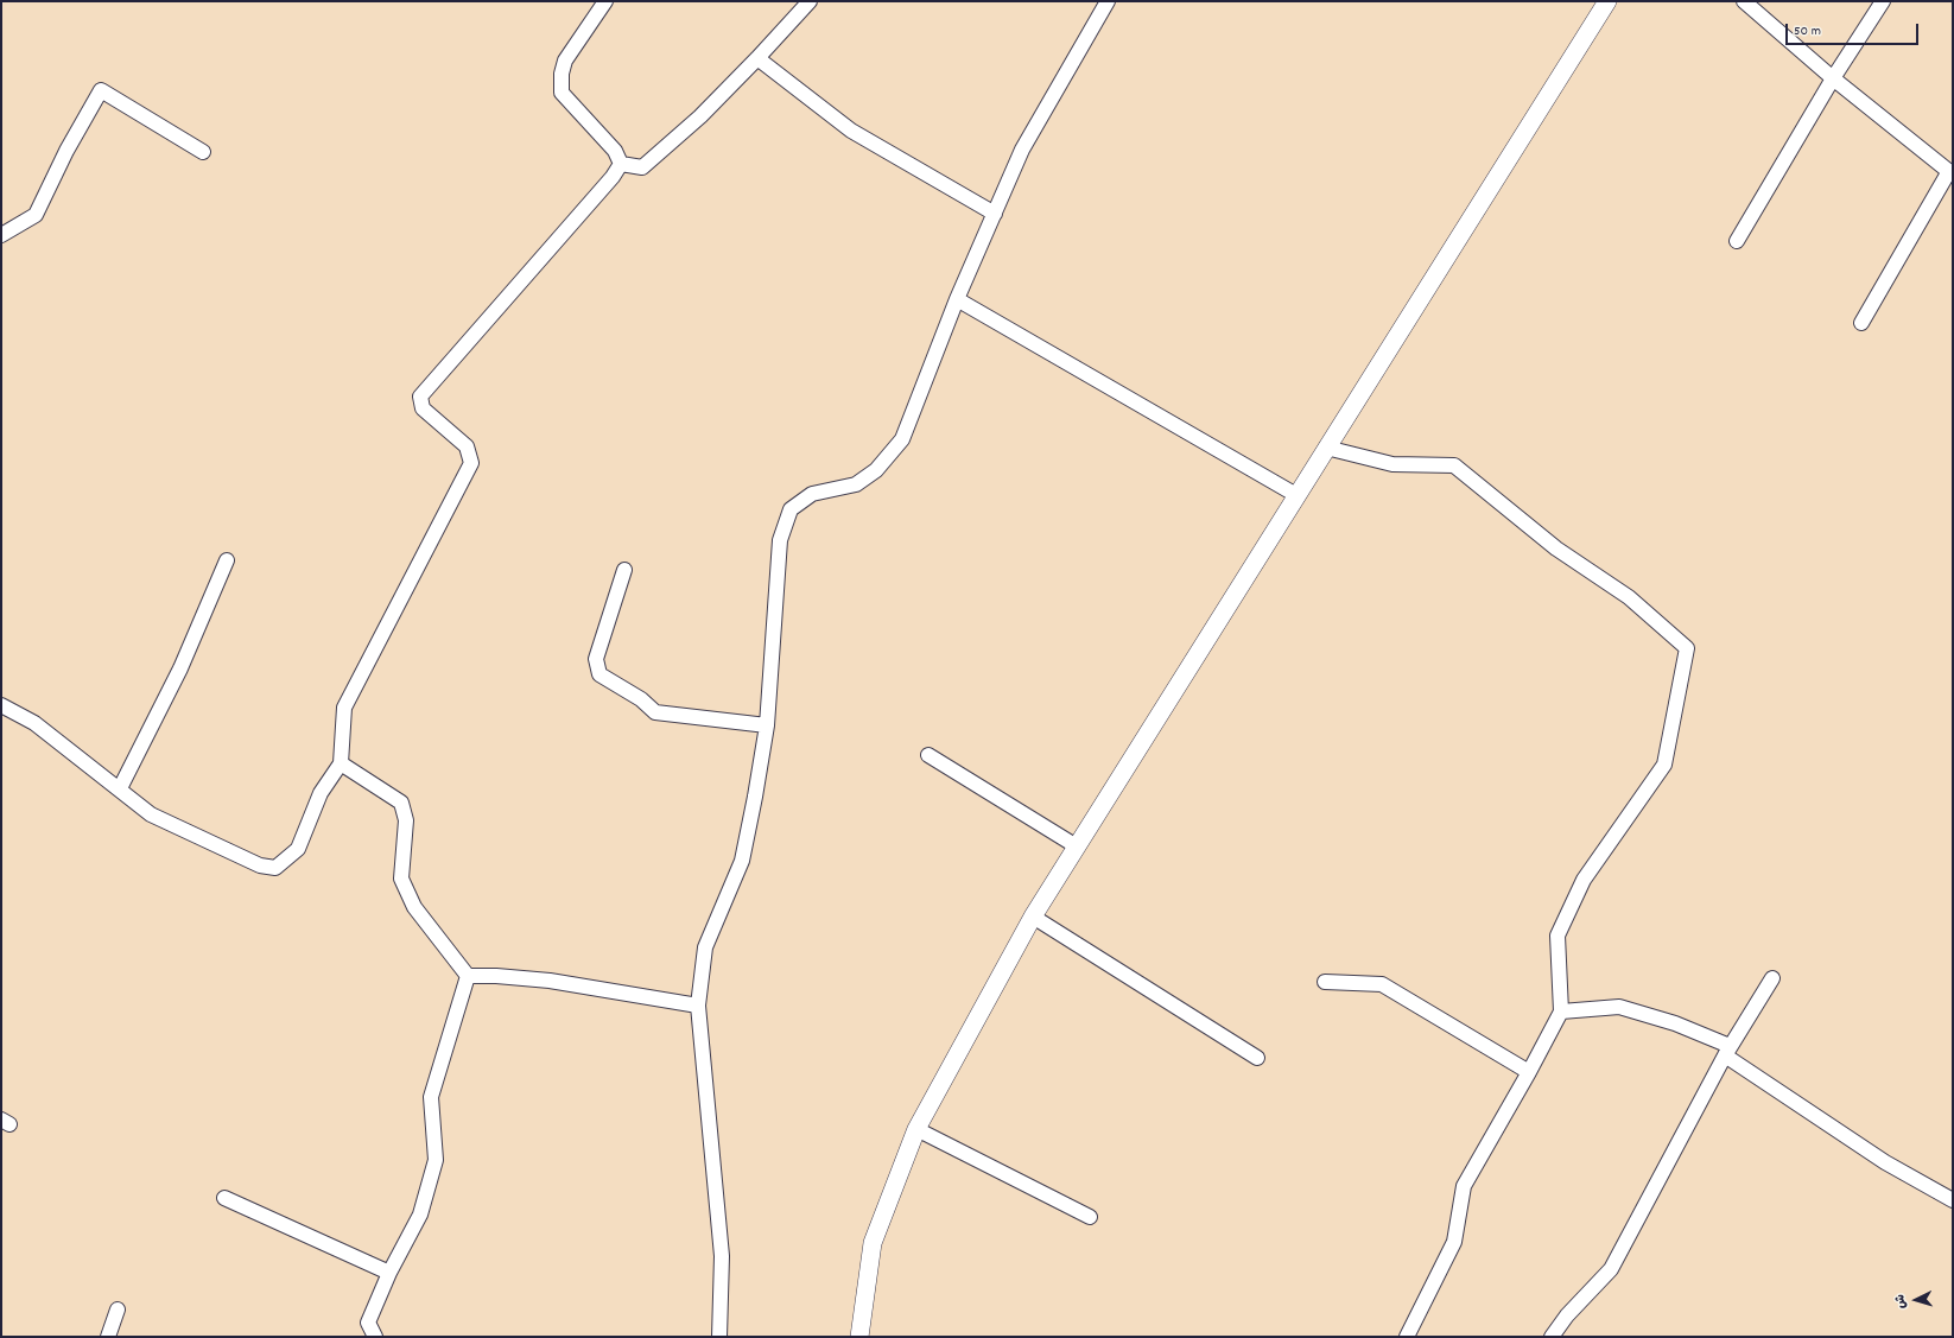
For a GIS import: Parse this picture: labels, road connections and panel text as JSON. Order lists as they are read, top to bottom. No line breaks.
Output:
{"scale_bar":"50 m","north":"left"}
